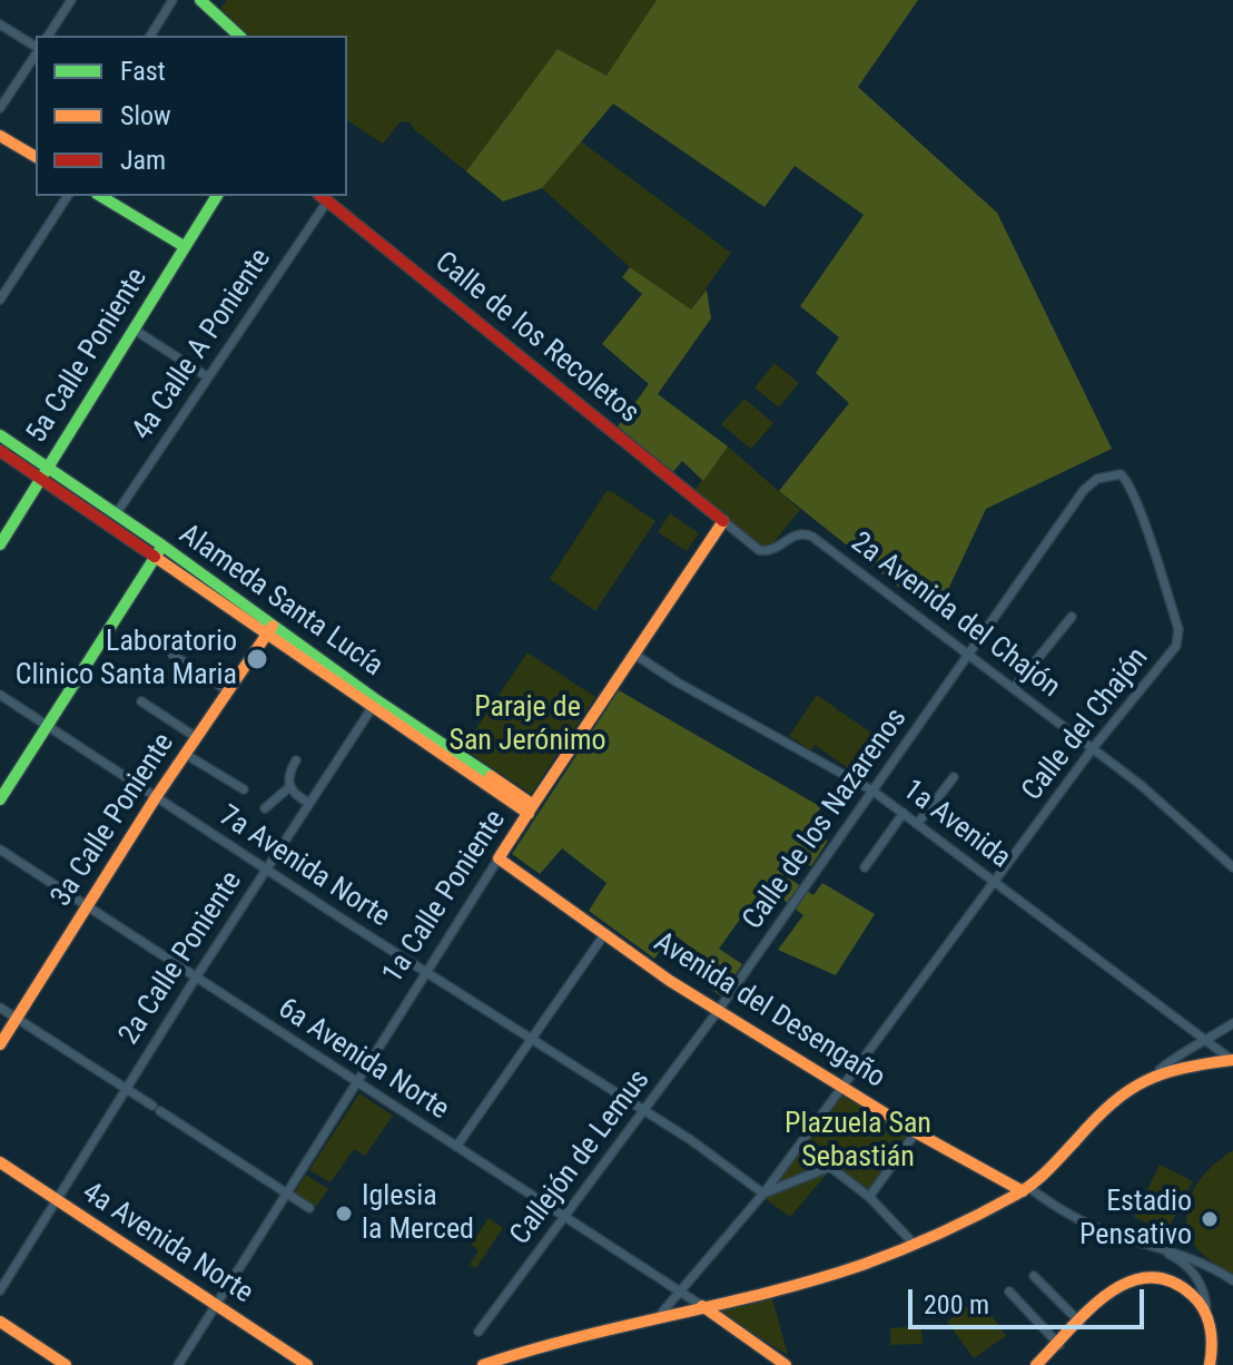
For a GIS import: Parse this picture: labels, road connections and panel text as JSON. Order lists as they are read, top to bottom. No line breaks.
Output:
{"streets":{"main road":["Calle de los Recoletos","5a Calle Poniente","Alameda Santa Lucía","3a Calle Poniente","1a Calle Poniente","Avenida del Desengaño","4a Avenida Norte"],"street":["4a Calle A Poniente","2a Avenida del Chajón","Calle del Chajón","Calle de los Nazarenos","1a Avenida","7a Avenida Norte","2a Calle Poniente","6a Avenida Norte","Callejón de Lemus"]},"crossings":[["Calle de los Recoletos","4a Calle A Poniente"],["Calle de los Recoletos","2a Avenida del Chajón"],["Calle de los Recoletos","1a Calle Poniente"],["4a Calle A Poniente","Alameda Santa Lucía"],["5a Calle Poniente","Alameda Santa Lucía"],["Alameda Santa Lucía","3a Calle Poniente"],["Alameda Santa Lucía","1a Calle Poniente"],["Alameda Santa Lucía","2a Calle Poniente"],["2a Avenida del Chajón","Calle del Chajón"],["2a Avenida del Chajón","Calle de los Nazarenos"],["2a Avenida del Chajón","1a Calle Poniente"],["Calle del Chajón","Calle de los Nazarenos"],["Calle del Chajón","1a Avenida"],["Calle del Chajón","7a Avenida Norte"],["Calle del Chajón","Avenida del Desengaño"],["Calle del Chajón","6a Avenida Norte"],["Calle de los Nazarenos","1a Avenida"],["Calle de los Nazarenos","Avenida del Desengaño"],["Calle de los Nazarenos","Callejón de Lemus"],["3a Calle Poniente","7a Avenida Norte"],["3a Calle Poniente","6a Avenida Norte"],["1a Avenida","1a Calle Poniente"],["7a Avenida Norte","1a Calle Poniente"],["7a Avenida Norte","2a Calle Poniente"],["7a Avenida Norte","Callejón de Lemus"],["1a Calle Poniente","Avenida del Desengaño"],["1a Calle Poniente","6a Avenida Norte"],["1a Calle Poniente","4a Avenida Norte"],["2a Calle Poniente","6a Avenida Norte"],["2a Calle Poniente","4a Avenida Norte"],["Avenida del Desengaño","Callejón de Lemus"],["6a Avenida Norte","Callejón de Lemus"]],"parks":["Paraje de San Jerónimo","Plazuela San Sebastián"],"places":["Laboratorio Clinico Santa Maria","Iglesia la Merced","Estadio Pensativo"],"legend":["Fast","Slow","Jam"],"scale_bar":"200 m"}
